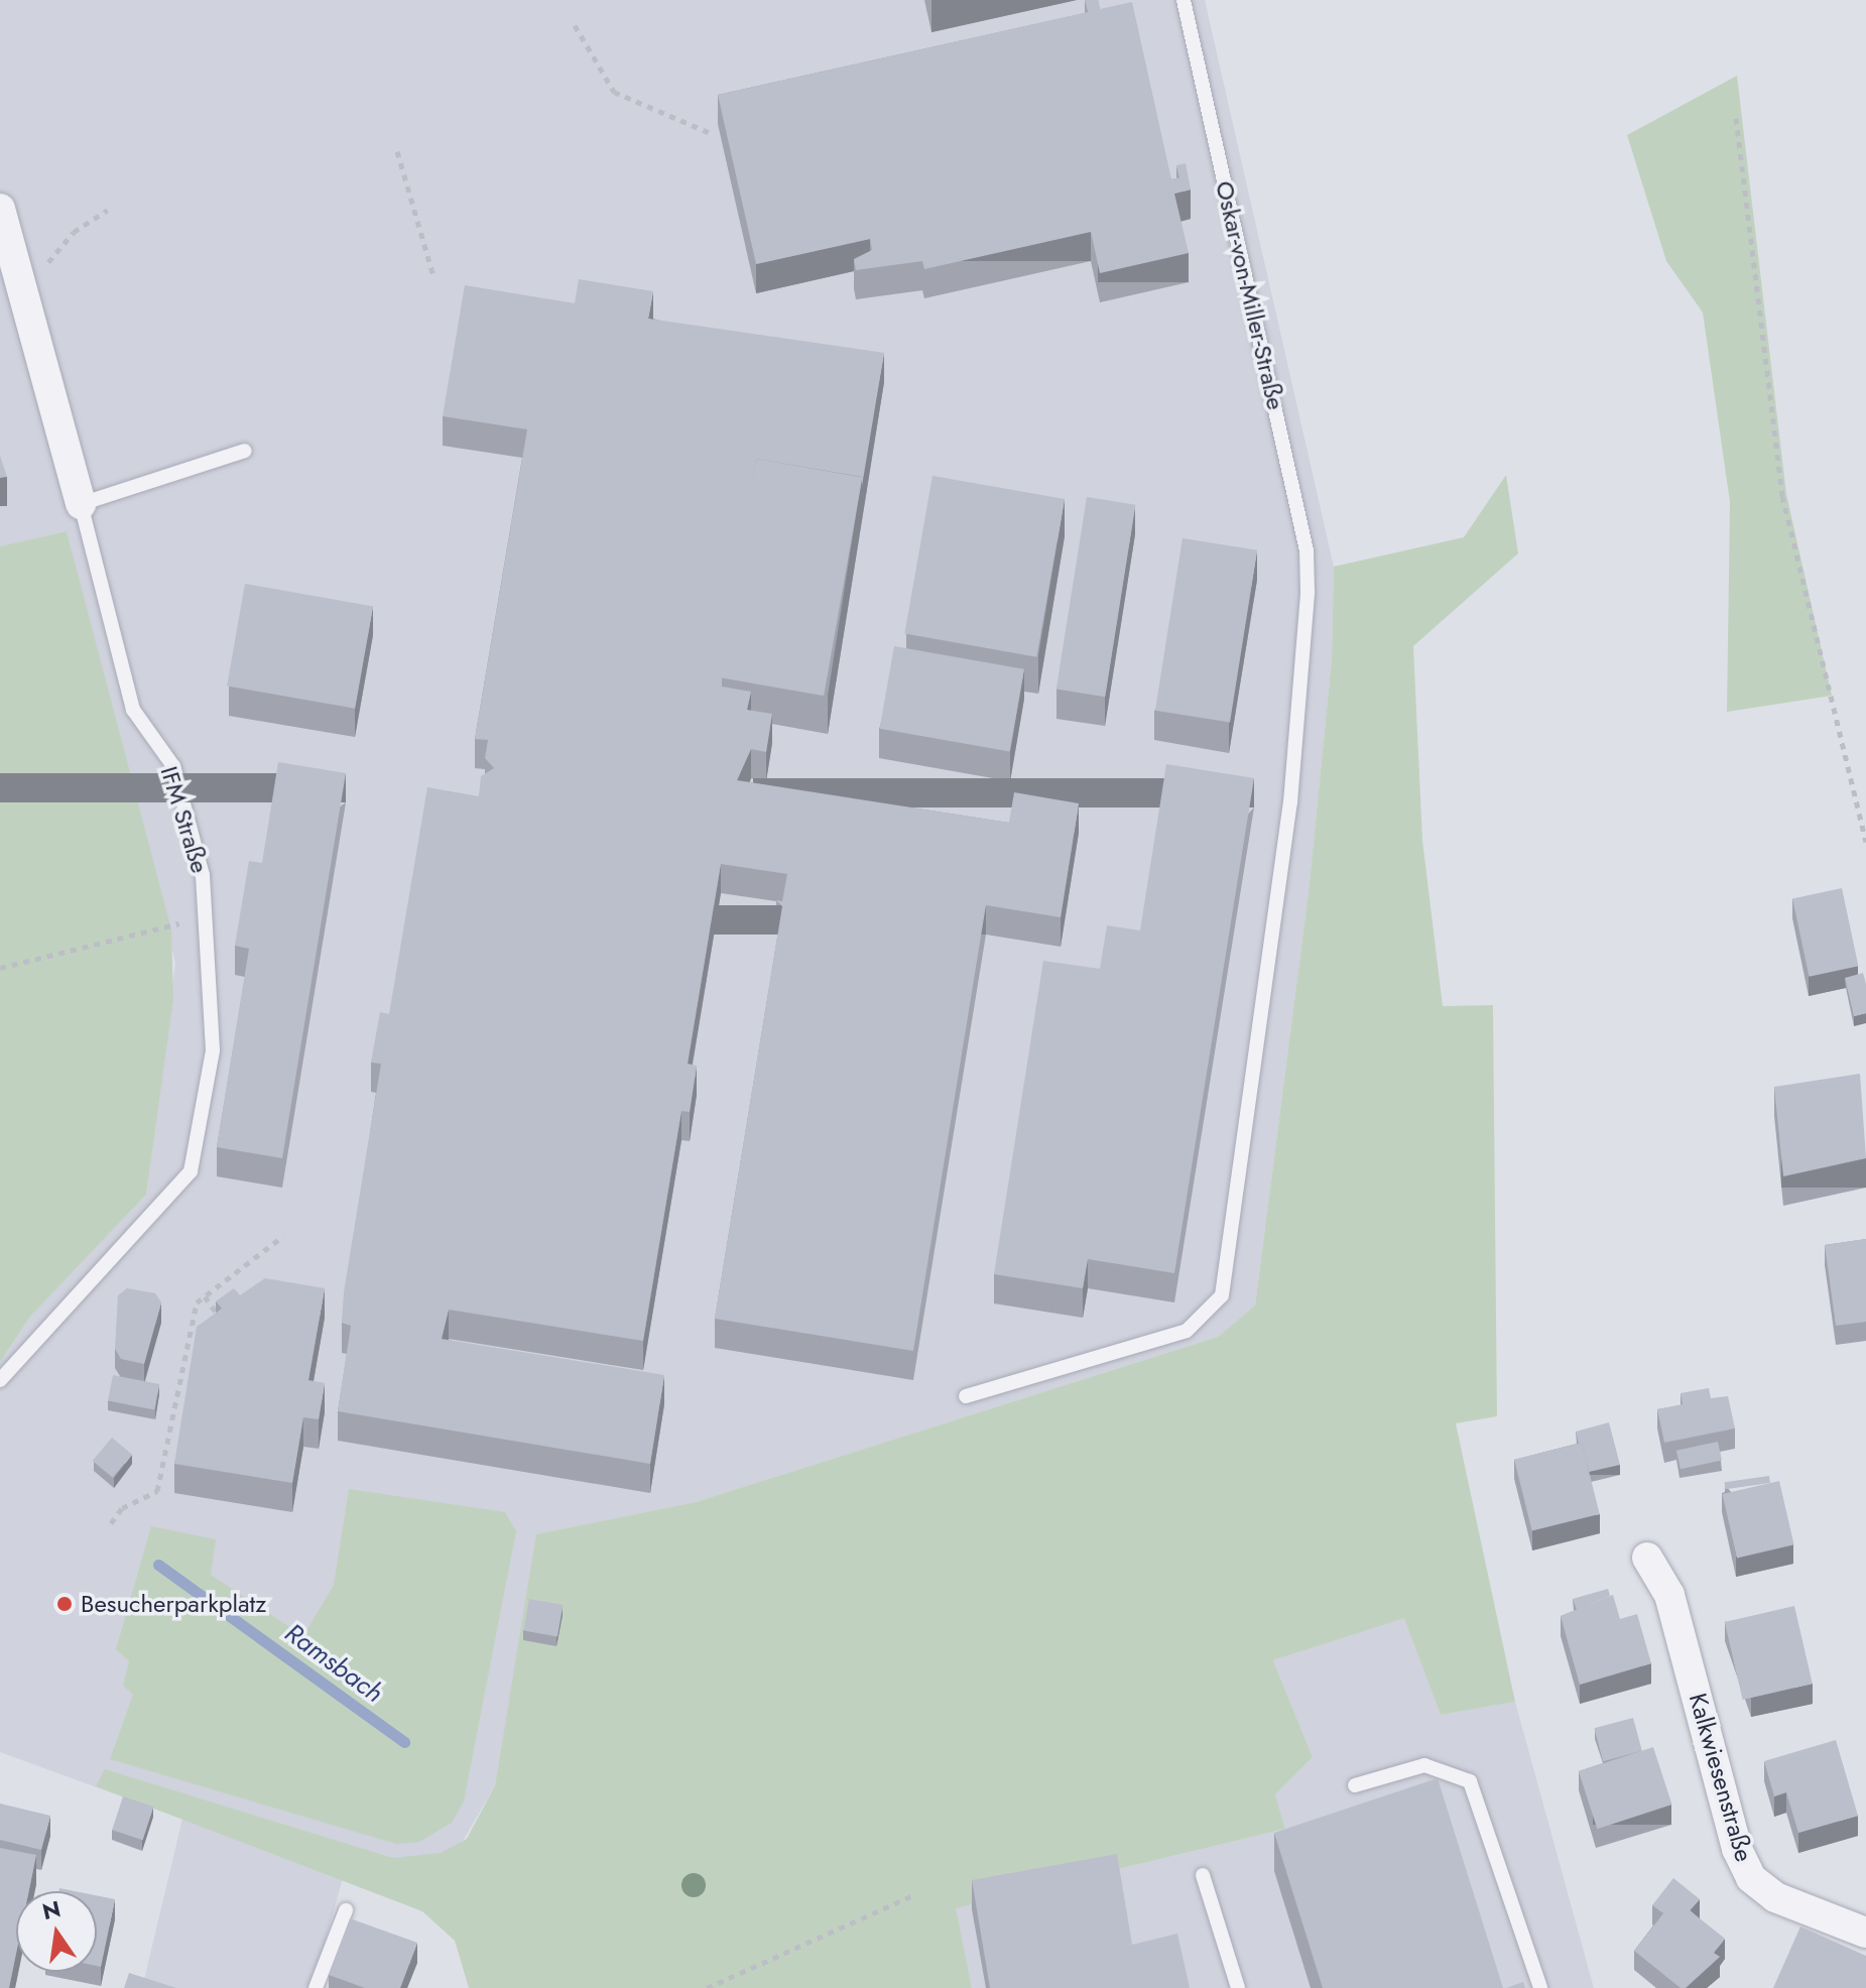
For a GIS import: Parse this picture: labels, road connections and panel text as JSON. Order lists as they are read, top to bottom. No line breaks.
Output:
{"streets":{"street":["IFM Straße","Kalkwiesenstraße"],"lane":["Oskar-von-Miller-Straße"]},"water":["Ramsbach"],"places":["Besucherparkplatz"],"north":"top"}
